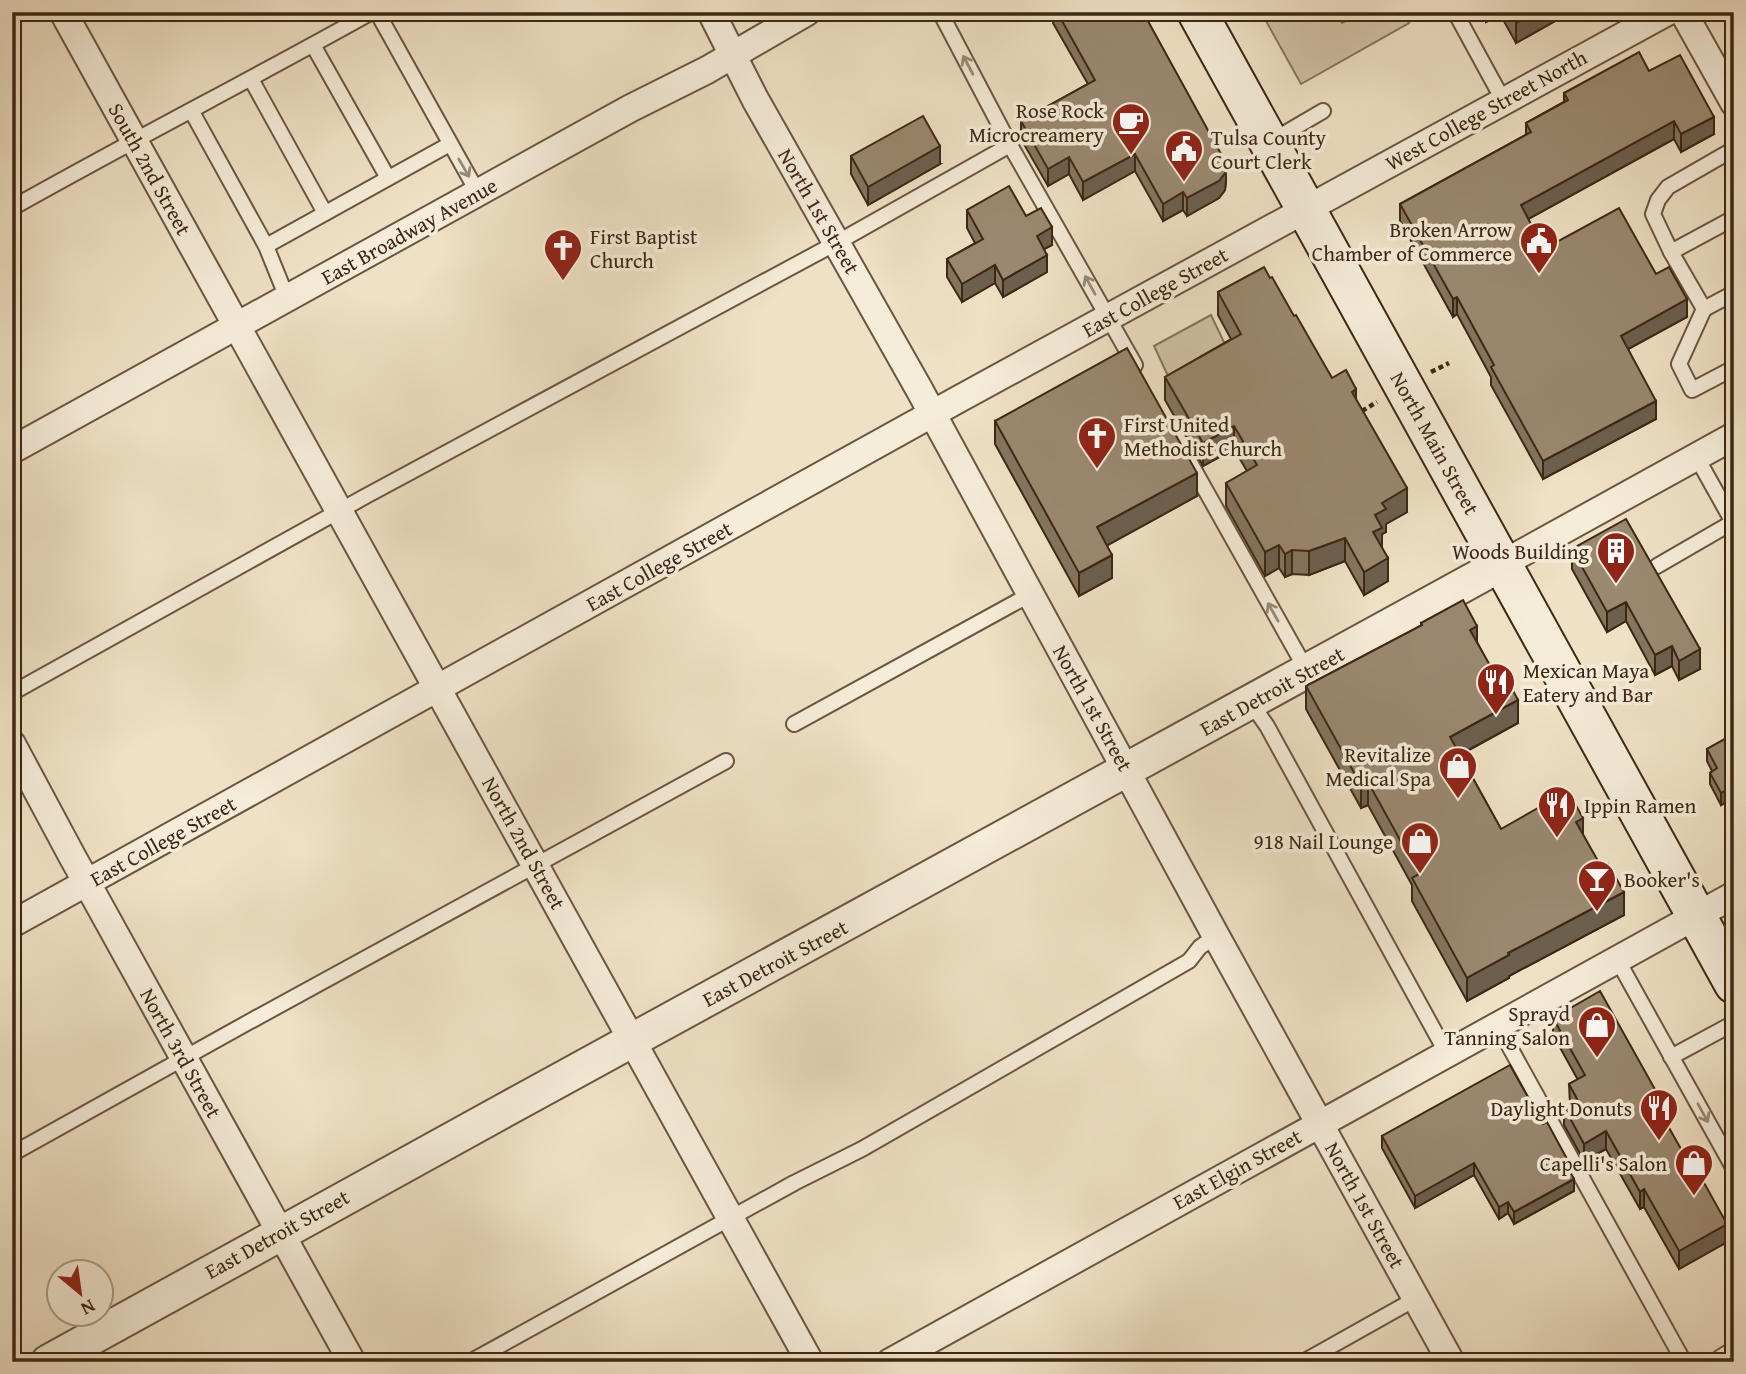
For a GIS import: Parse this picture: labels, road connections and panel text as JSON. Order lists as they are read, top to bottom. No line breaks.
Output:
{"streets":{"main road":["North Main Street"],"street":["West College Street North","South 2nd Street","North 1st Street","East Broadway Avenue","East College Street","East Detroit Street","North 2nd Street","North 3rd Street","East Elgin Street"]},"crossings":[["West College Street North","East College Street"],["West College Street North","North Main Street"],["South 2nd Street","East Broadway Avenue"],["South 2nd Street","North 2nd Street"],["North 1st Street","East Broadway Avenue"],["North 1st Street","East College Street"],["North 1st Street","East Detroit Street"],["North 1st Street","East Elgin Street"],["East Broadway Avenue","North 2nd Street"],["East College Street","North Main Street"],["East College Street","North 2nd Street"],["East College Street","North 3rd Street"],["North Main Street","East Detroit Street"],["North Main Street","East Elgin Street"],["East Detroit Street","North 2nd Street"],["East Detroit Street","North 3rd Street"]],"places":{"cafe":["Rose Rock Microcreamery"],"public building":["Tulsa County Court Clerk","Broken Arrow Chamber of Commerce"],"church":["First Baptist Church","First United Methodist Church"],"building":["Woods Building"],"restaurant":["Mexican Maya Eatery and Bar","Ippin Ramen","Daylight Donuts"],"shop":["Revitalize Medical Spa","918 Nail Lounge","Sprayd Tanning Salon","Capelli's Salon"],"bar":["Booker's"]},"north":"bottom right"}
